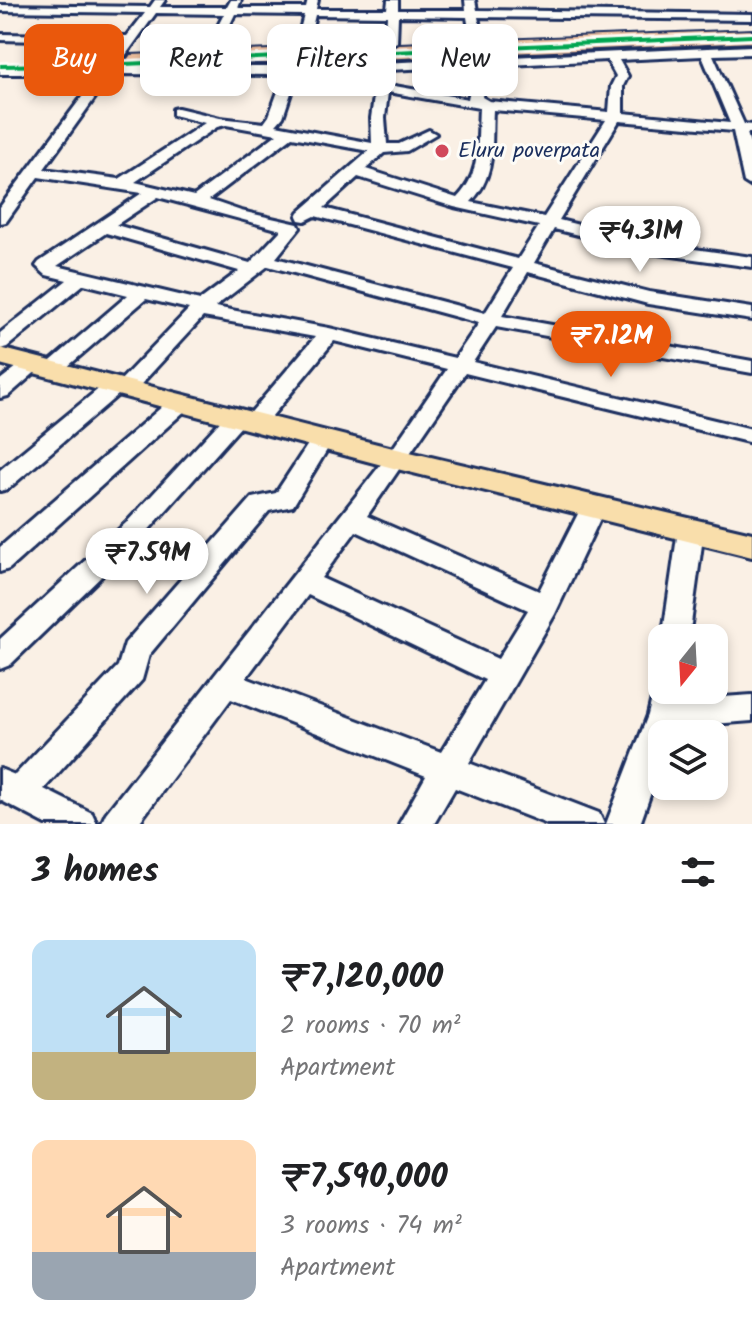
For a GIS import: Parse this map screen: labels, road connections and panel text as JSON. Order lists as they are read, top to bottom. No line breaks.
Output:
{"places":["Eluru poverpata"],"north":"bottom","page":{"chip":["Buy","Rent","Filters","New"],"price":["₹4.31M","₹7.12M","₹7.59M"],"heading":"3 homes","list":[{"name":"₹7,120,000","note":"2 rooms · 70 m² · Apartment"},{"name":"₹7,590,000","note":"3 rooms · 74 m² · Apartment"}]}}
